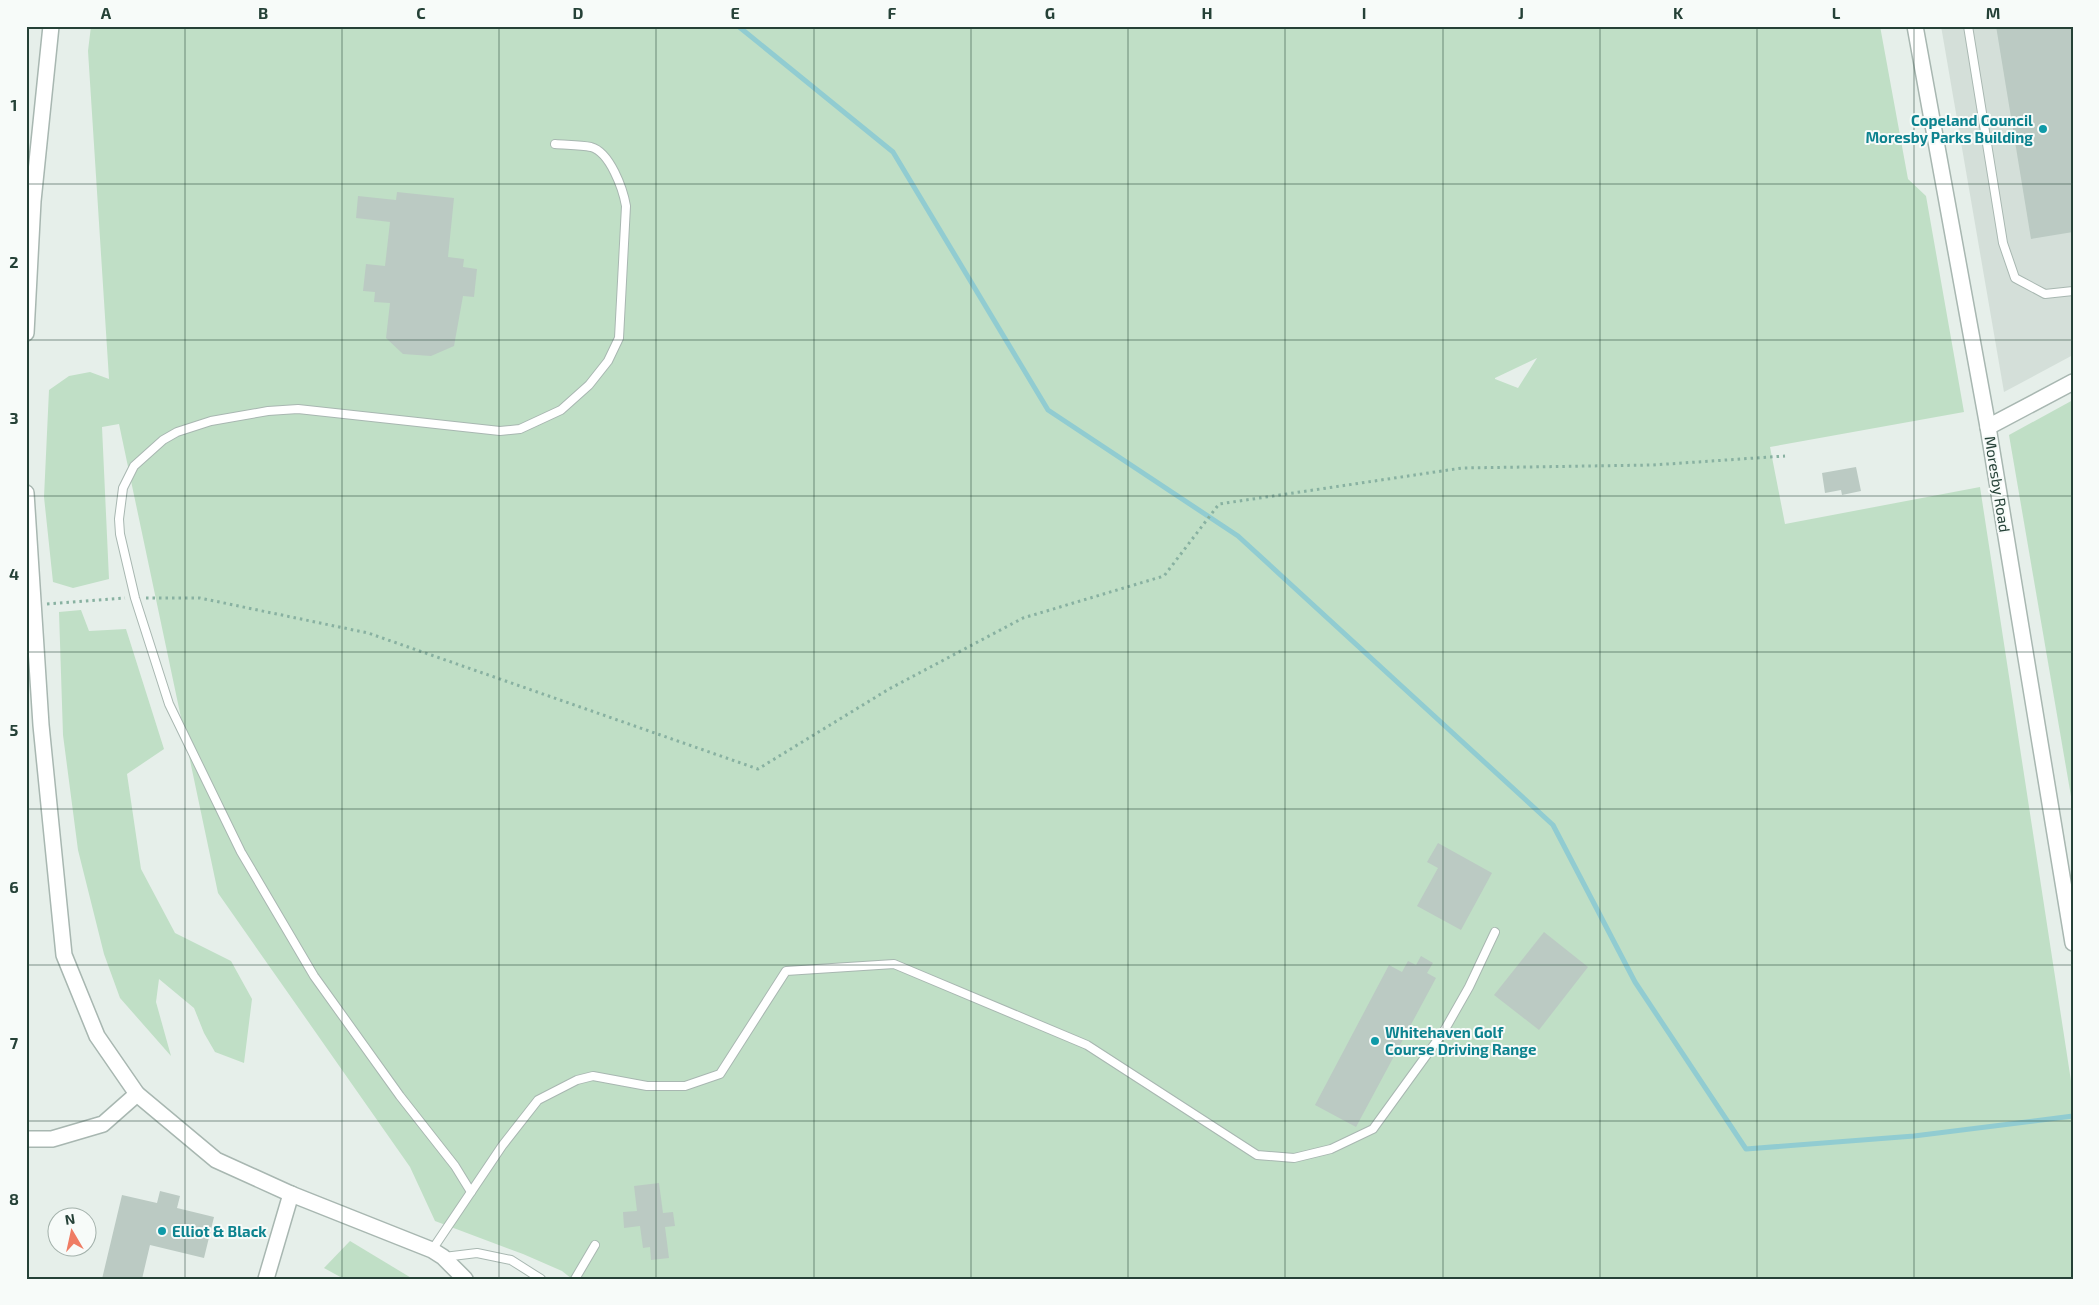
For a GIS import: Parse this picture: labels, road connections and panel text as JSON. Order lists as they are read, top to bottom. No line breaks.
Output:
{"streets":{"street":["Moresby Road"]},"places":["Copeland Council Moresby Parks Building","Whitehaven Golf Course Driving Range","Elliot & Black"],"north":"top","grid":{"columns":["A","B","C","D","E","F","G","H","I","J","K","L","M"],"rows":["1","2","3","4","5","6","7","8"]}}
